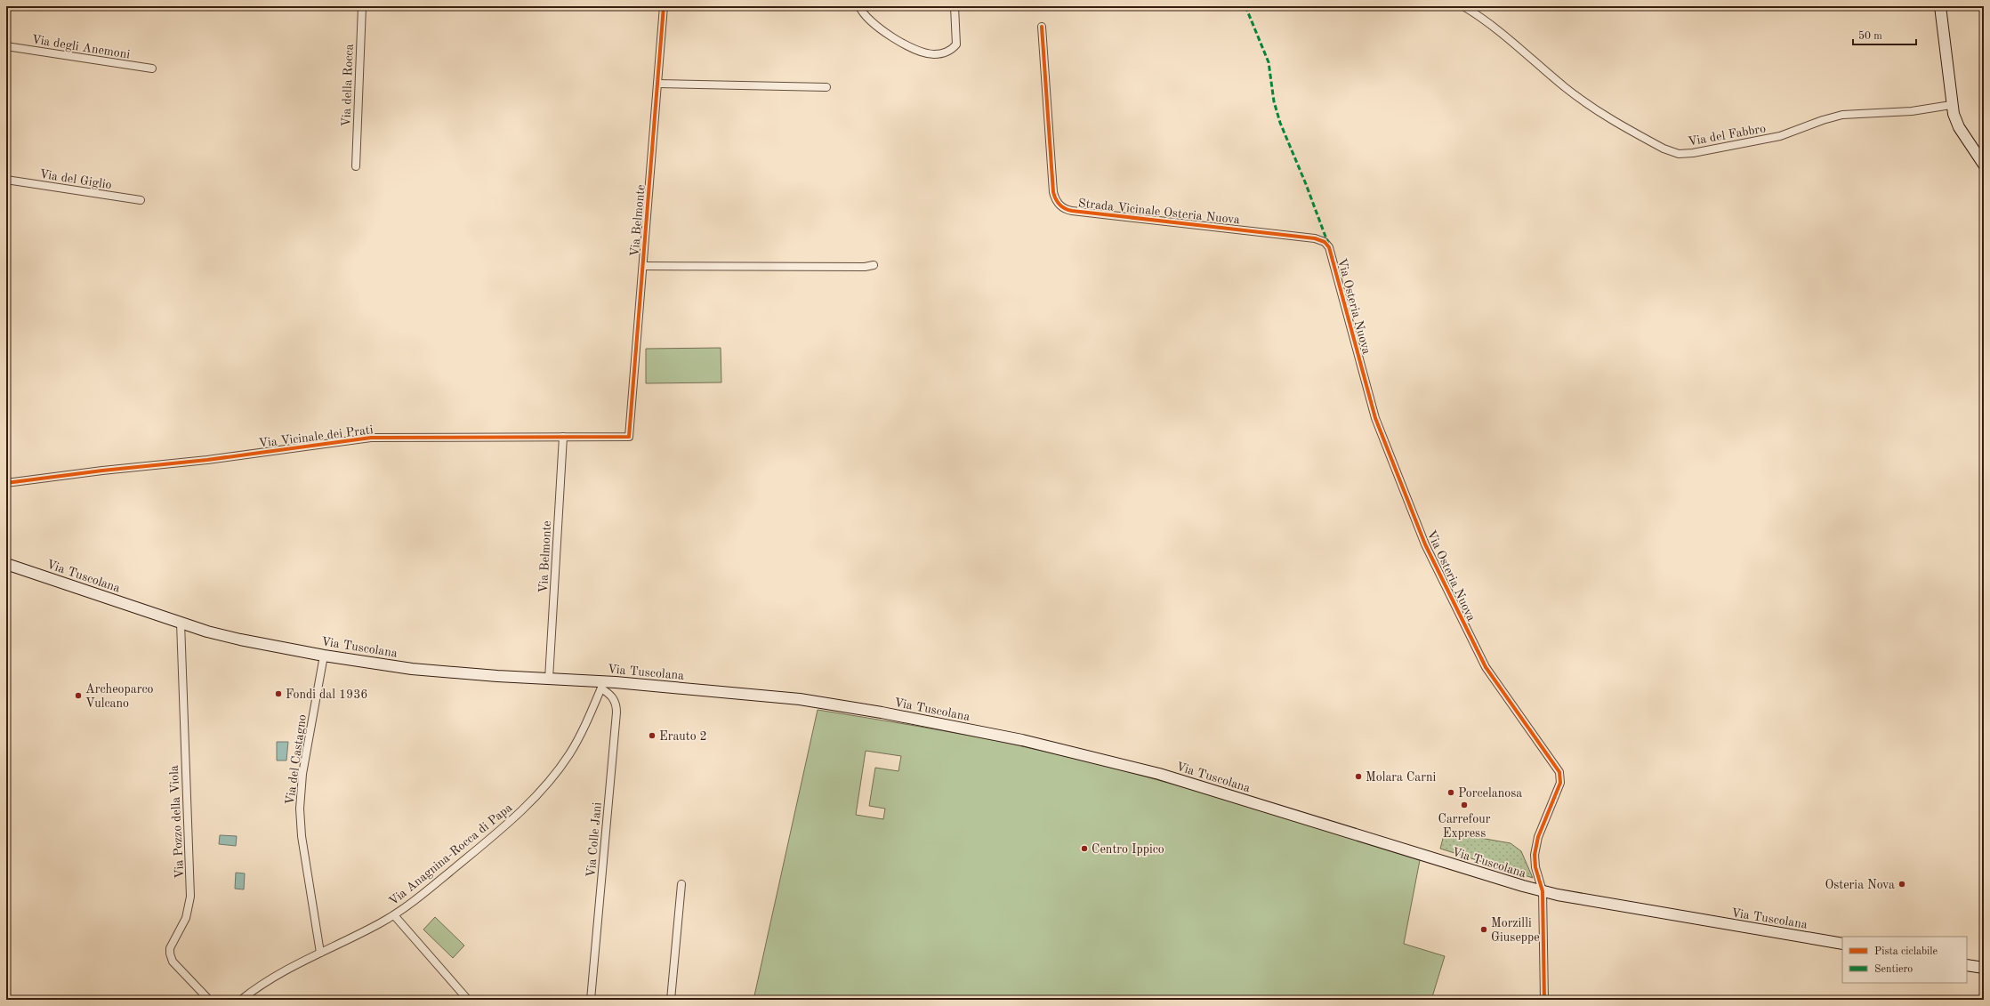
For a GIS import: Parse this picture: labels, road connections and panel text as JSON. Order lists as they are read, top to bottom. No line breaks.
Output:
{"streets":{"main road":["Via Tuscolana"],"street":["Via degli Anemoni","Via della Rocca","Via del Fabbro","Via del Giglio","Strada Vicinale Osteria Nuova","Via Belmonte","Via Osteria Nuova","Via Vicinale dei Prati","Via del Castagno","Via Pozzo della Viola","Via Colle Jani","Via Anagnina-Rocca di Papa"]},"crossings":[["Strada Vicinale Osteria Nuova","Via Osteria Nuova"],["Via Belmonte","Via Vicinale dei Prati"],["Via Belmonte","Via Tuscolana"],["Via Osteria Nuova","Via Tuscolana"],["Via Tuscolana","Via del Castagno"],["Via Tuscolana","Via Pozzo della Viola"],["Via Tuscolana","Via Colle Jani"],["Via Tuscolana","Via Anagnina-Rocca di Papa"],["Via del Castagno","Via Anagnina-Rocca di Papa"],["Via Colle Jani","Via Anagnina-Rocca di Papa"]],"places":["Fondi dal 1936","Archeoparco Vulcano","Erauto 2","Molara Carni","Porcelanosa","Carrefour Express","Centro Ippico","Osteria Nova","Morzilli Giuseppe"],"legend":["Pista ciclabile","Sentiero"],"scale_bar":"50 m"}
